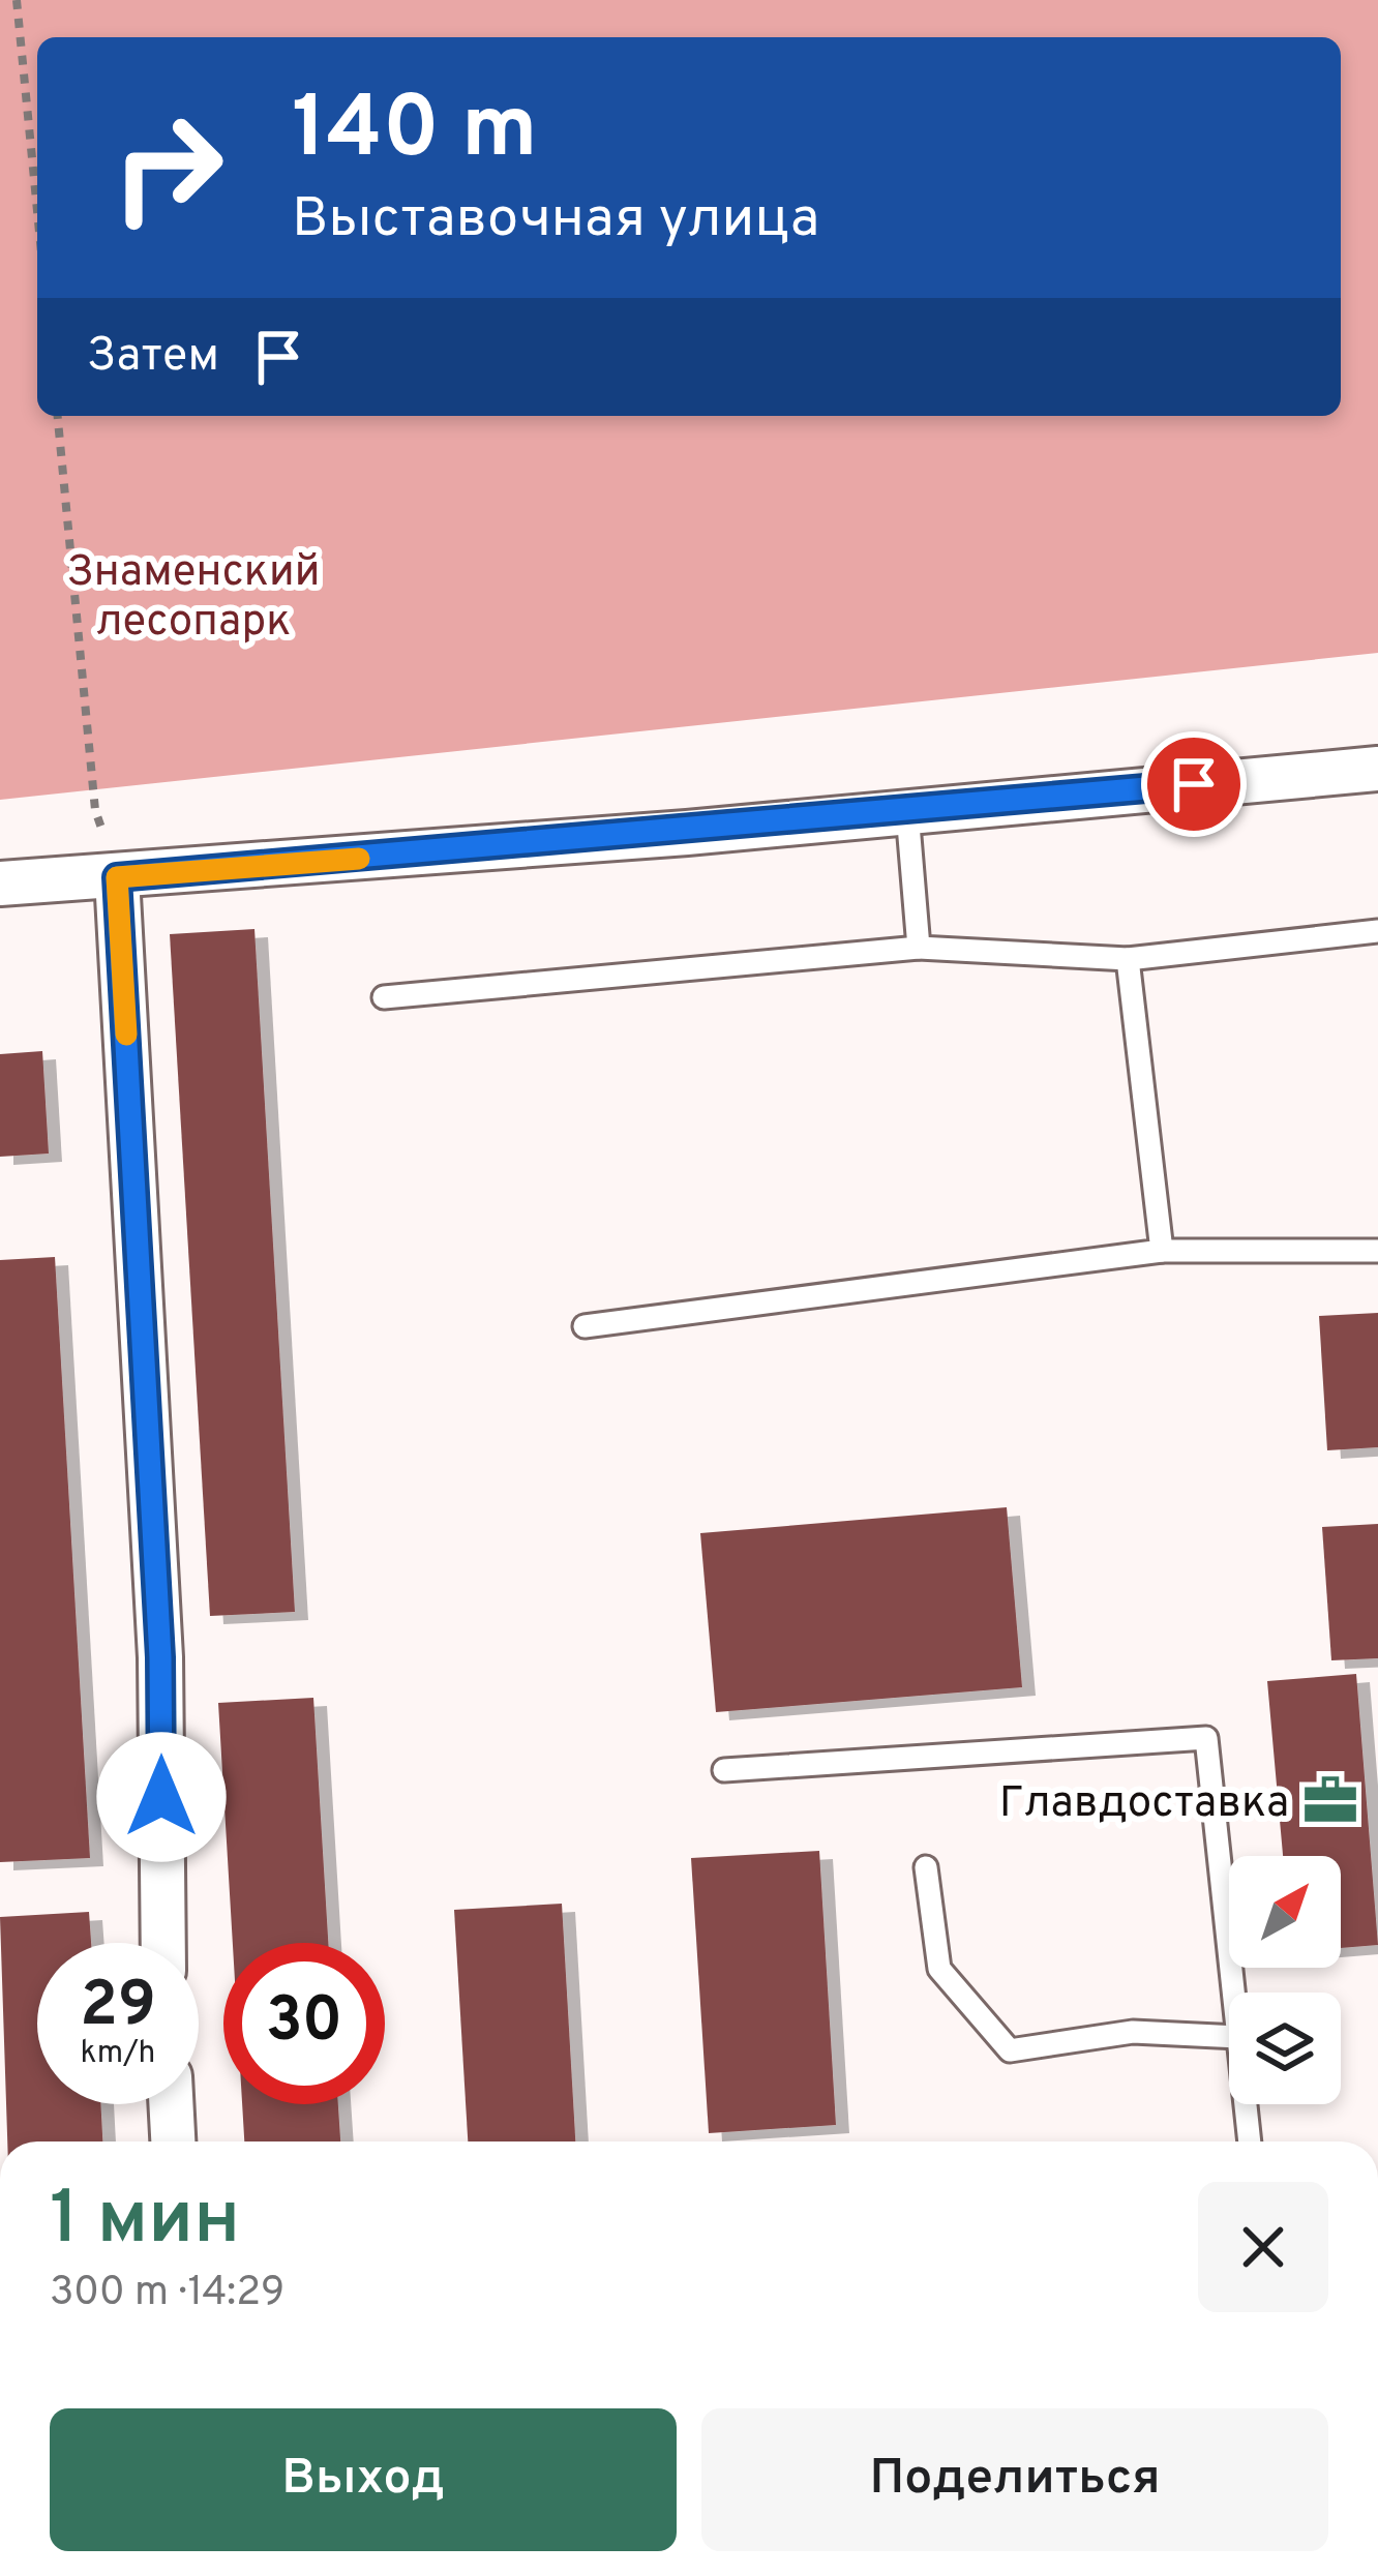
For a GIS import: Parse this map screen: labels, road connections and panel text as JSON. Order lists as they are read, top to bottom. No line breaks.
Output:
{"parks":["Знаменский лесопарк"],"places":{"office":["Главдоставка"]},"north":"top right","page":{"turn":["140 m","Выставочная улица"],"then":"Затем","speed":"29 km/h","limit":"30","heading":["1 мин","300 m · 14:29"],"buttons":["Выход","Поделиться"]}}
